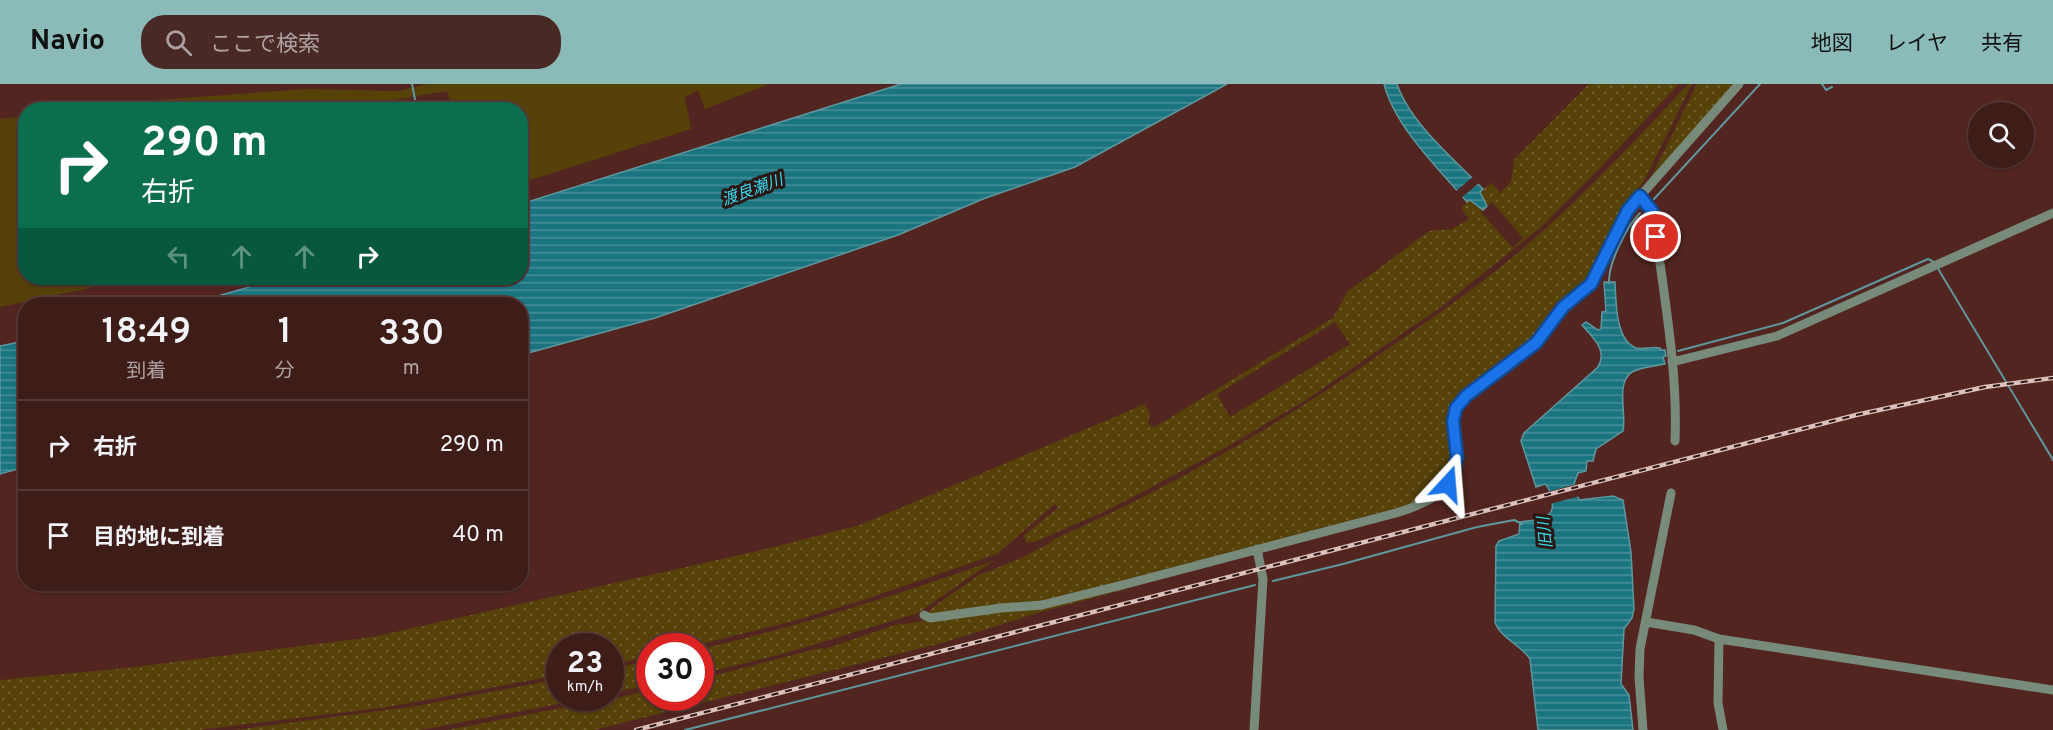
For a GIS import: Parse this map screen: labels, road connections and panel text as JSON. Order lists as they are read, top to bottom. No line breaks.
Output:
{"water":["渡良瀬川","旧川"],"page":{"header":"Navio","search":"ここで検索","nav":["地図","レイヤ","共有"],"turn":["290 m","右折"],"eta":["18:49","到着","1","分","330","m"],"list":[{"name":"右折","value":"290 m"},{"name":"目的地に到着","value":"40 m"}],"speed":"23 km/h","limit":"30"}}
